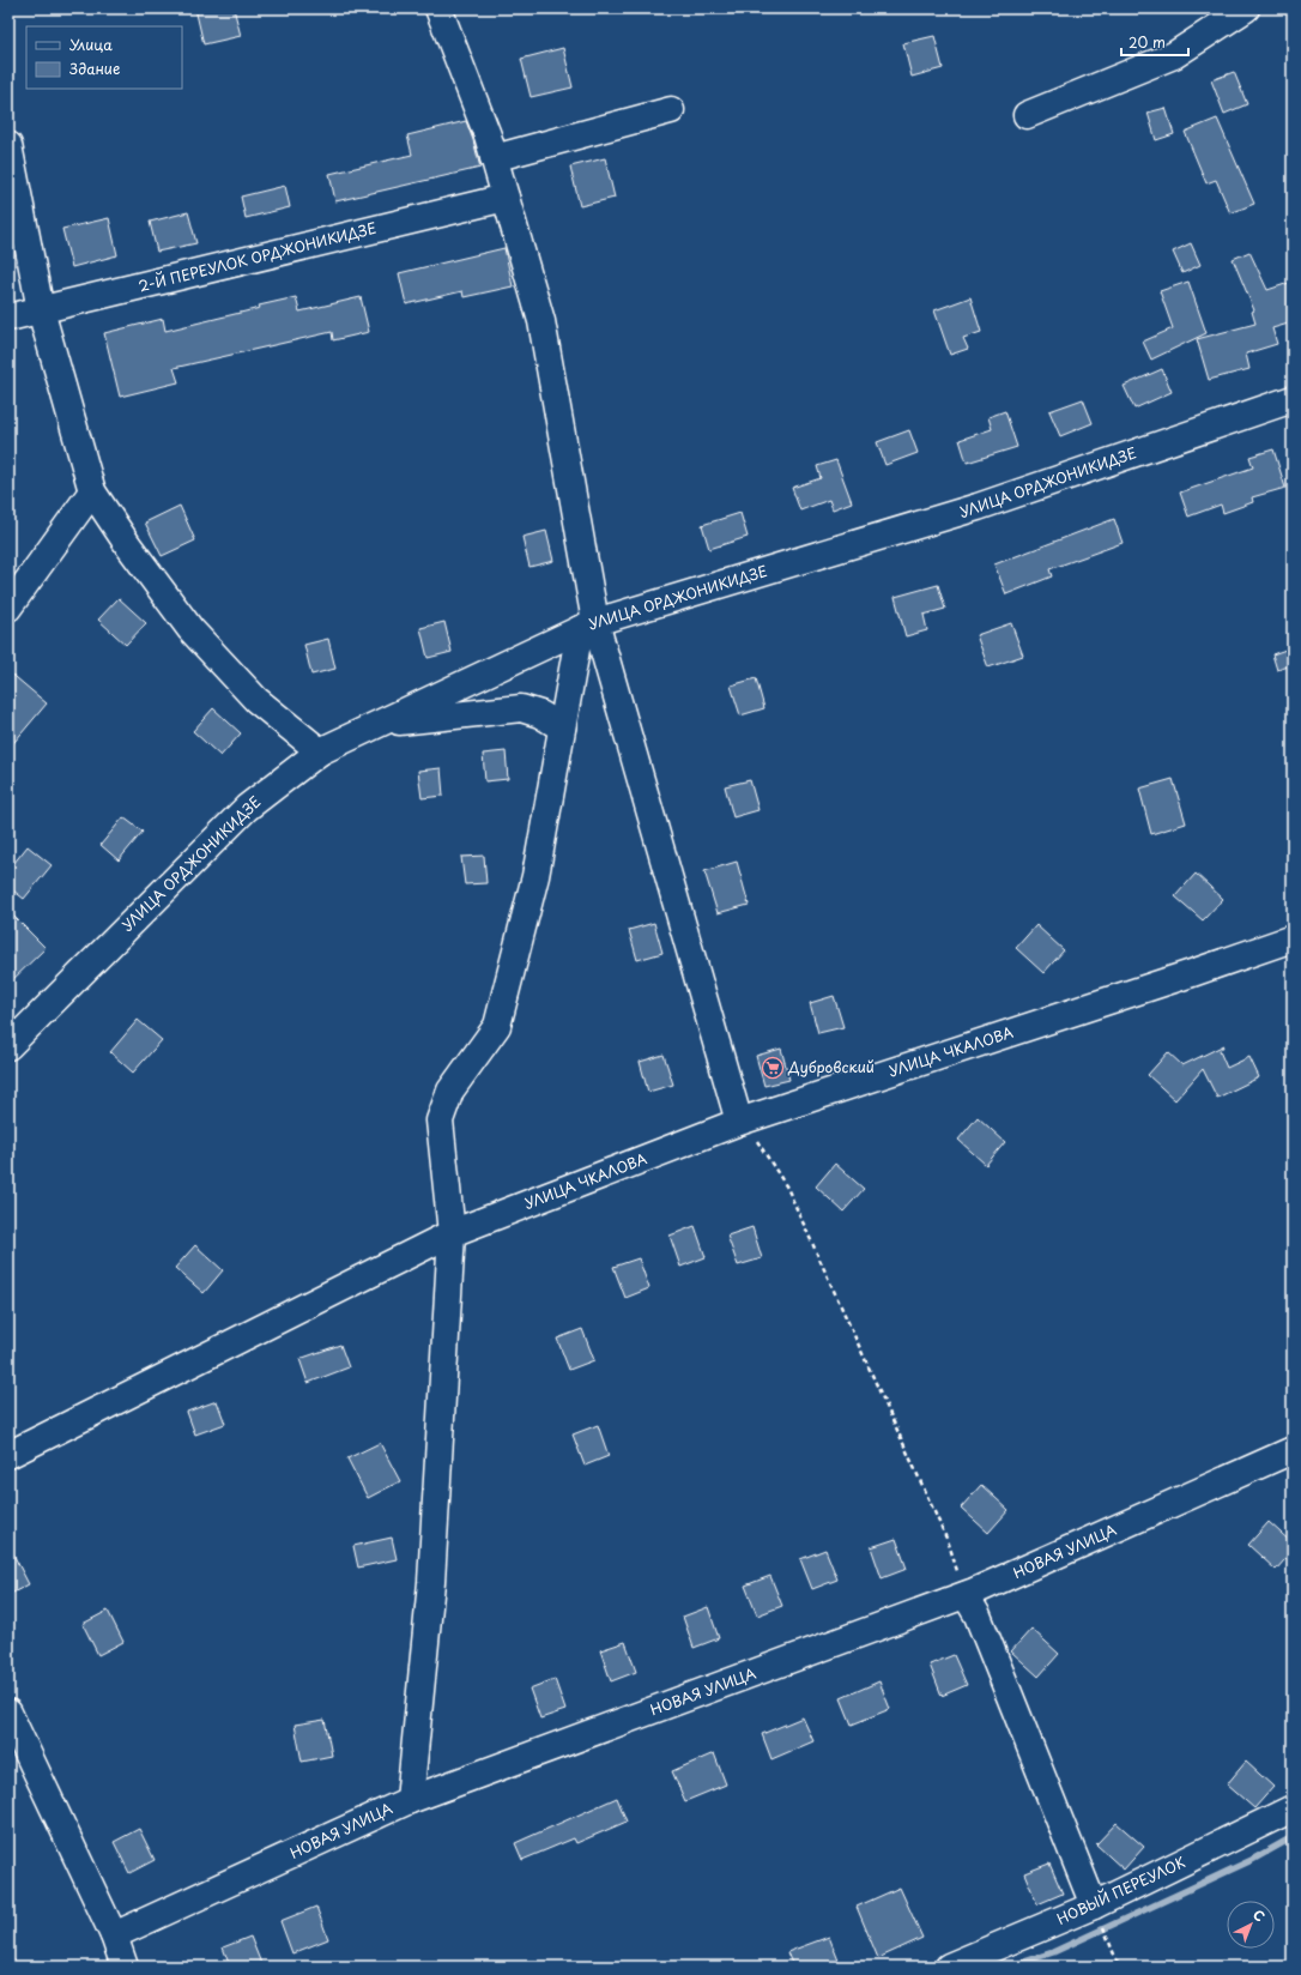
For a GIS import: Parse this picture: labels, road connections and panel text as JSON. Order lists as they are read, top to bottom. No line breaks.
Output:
{"streets":{"street":["2-Й ПЕРЕУЛОК ОРДЖОНИКИДЗЕ","УЛИЦА ОРДЖОНИКИДЗЕ","УЛИЦА ЧКАЛОВА","НОВАЯ УЛИЦА","НОВЫЙ ПЕРЕУЛОК"]},"places":{"supermarket":["Дубровский"]},"legend":["Улица","Здание"],"scale_bar":"20 m","north":"top right"}
